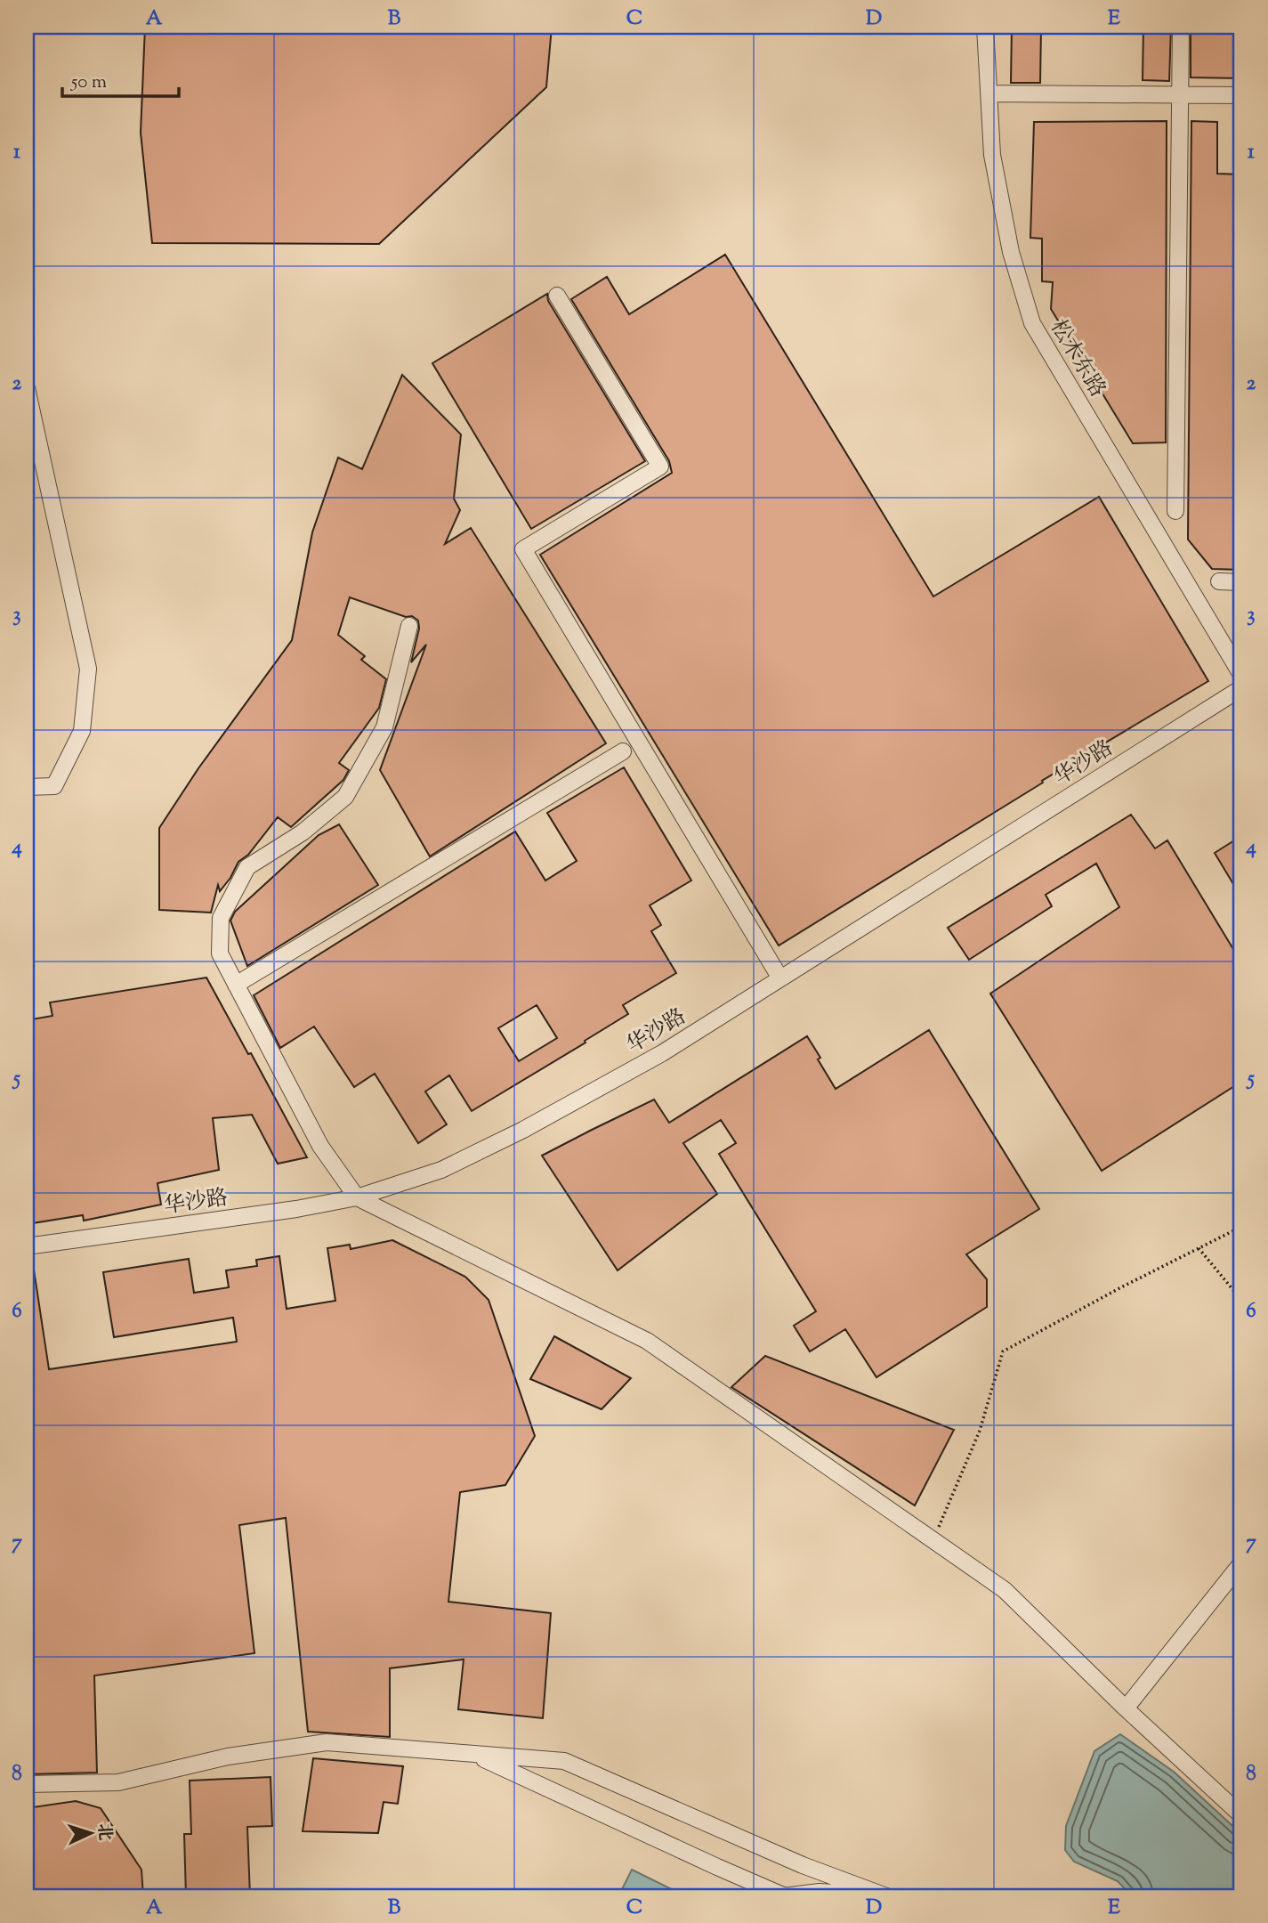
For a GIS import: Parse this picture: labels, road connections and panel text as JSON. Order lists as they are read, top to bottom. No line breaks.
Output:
{"streets":{"street":["松木东路","华沙路"]},"scale_bar":"50 m","north":"right","grid":{"columns":["A","B","C","D","E"],"rows":["1","2","3","4","5","6","7","8"]}}
